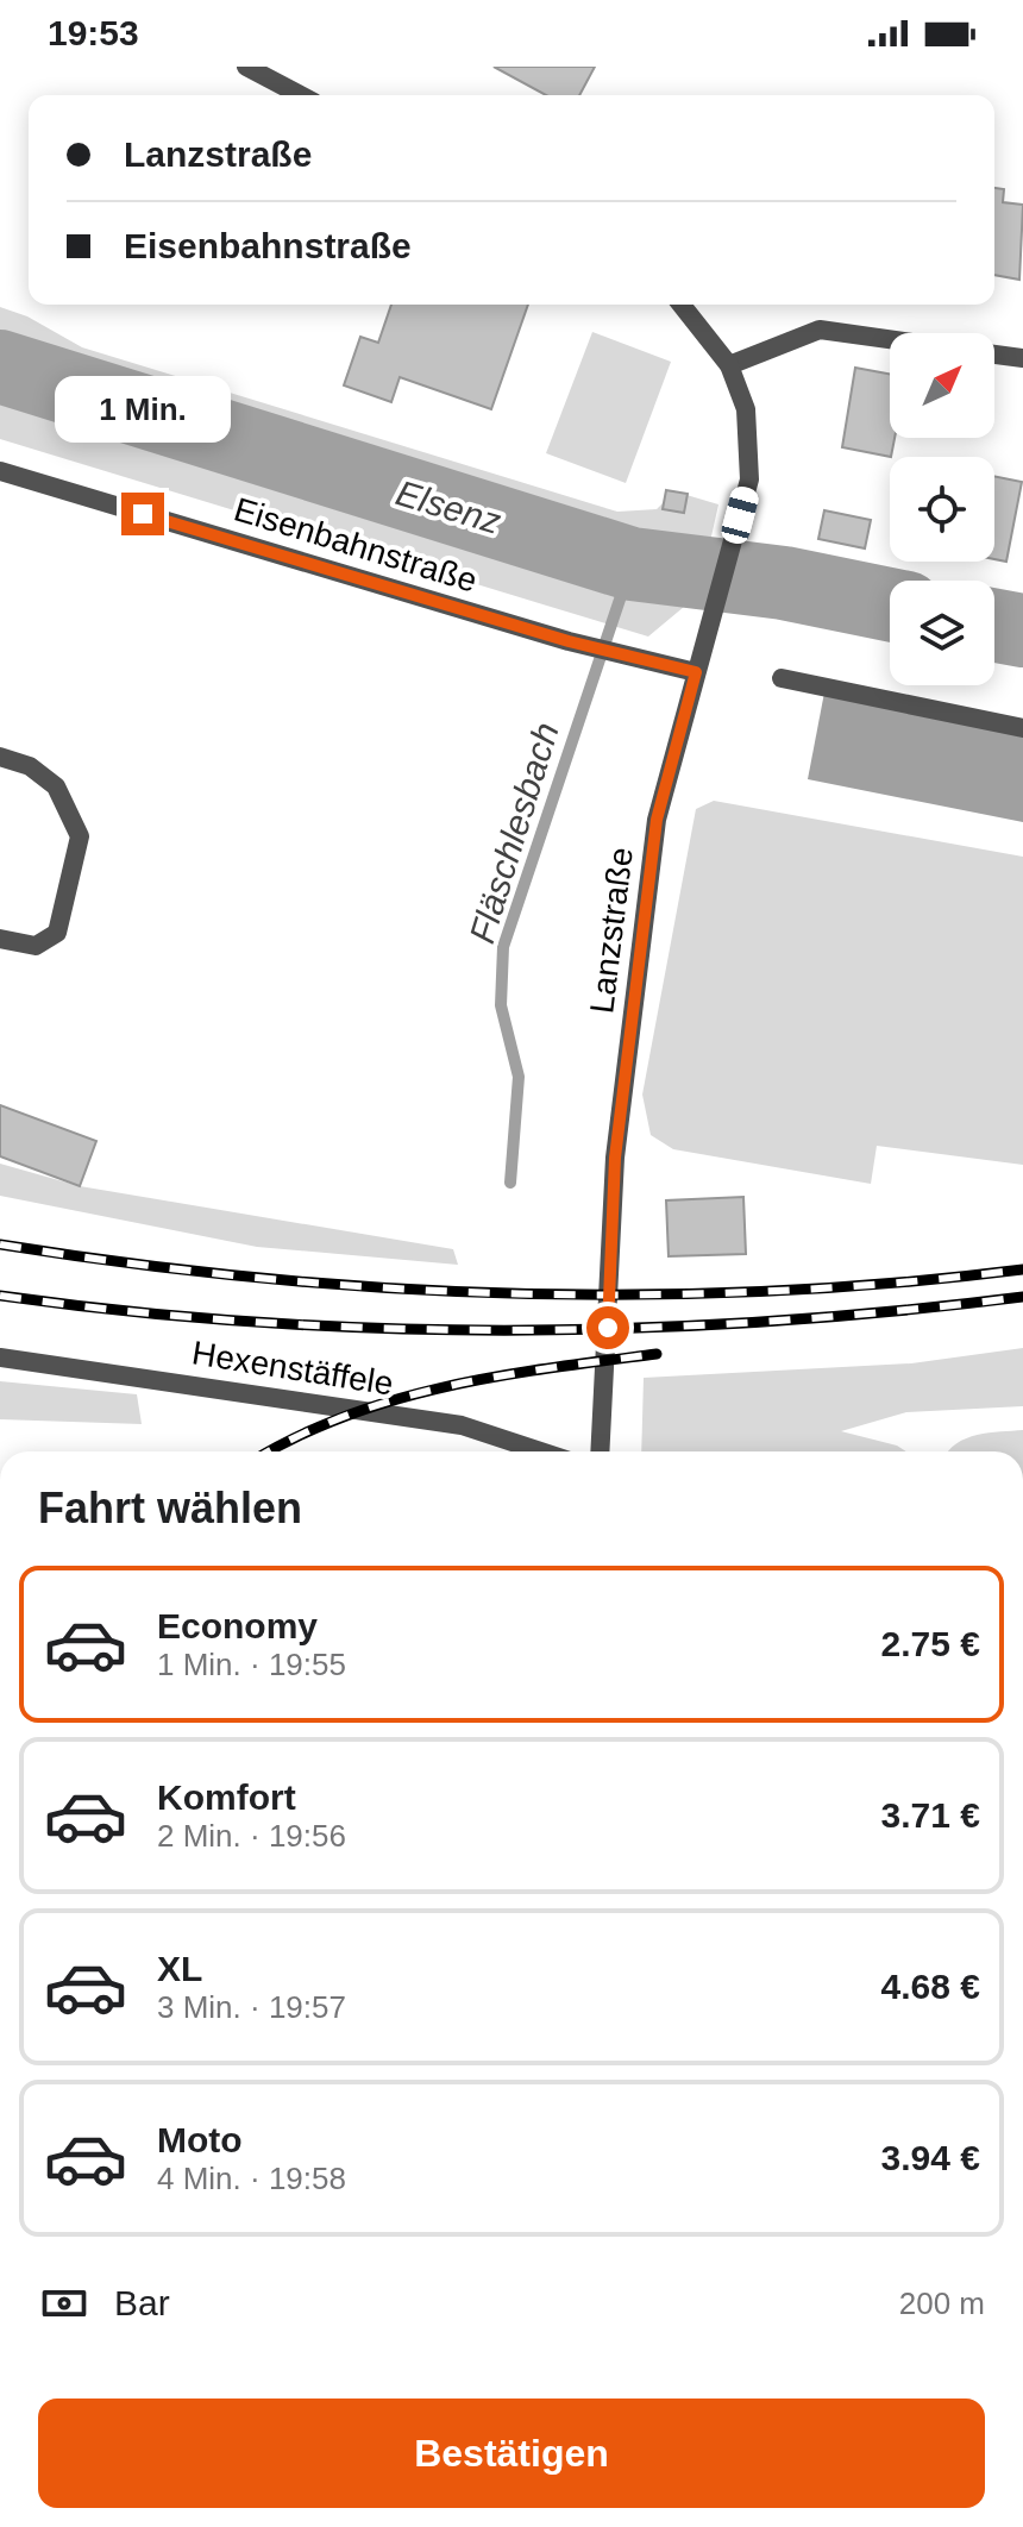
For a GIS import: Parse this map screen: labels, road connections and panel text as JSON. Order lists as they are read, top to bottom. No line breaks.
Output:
{"streets":{"street":["Eisenbahnstraße","Lanzstraße","Hexenstäffele"]},"crossings":[["Eisenbahnstraße","Lanzstraße"]],"water":["Elsenz","Fläschlesbach"],"north":"top right","page":{"status":"19:53","banner":["Lanzstraße","Eisenbahnstraße"],"bubble":"1 Min.","heading":"Fahrt wählen","list":[{"name":"Economy","note":"1 Min. · 19:55","value":"2.75 €"},{"name":"Komfort","note":"2 Min. · 19:56","value":"3.71 €"},{"name":"XL","note":"3 Min. · 19:57","value":"4.68 €"},{"name":"Moto","note":"4 Min. · 19:58","value":"3.94 €"}],"pay":["Bar","200 m"],"buttons":"Bestätigen"}}
